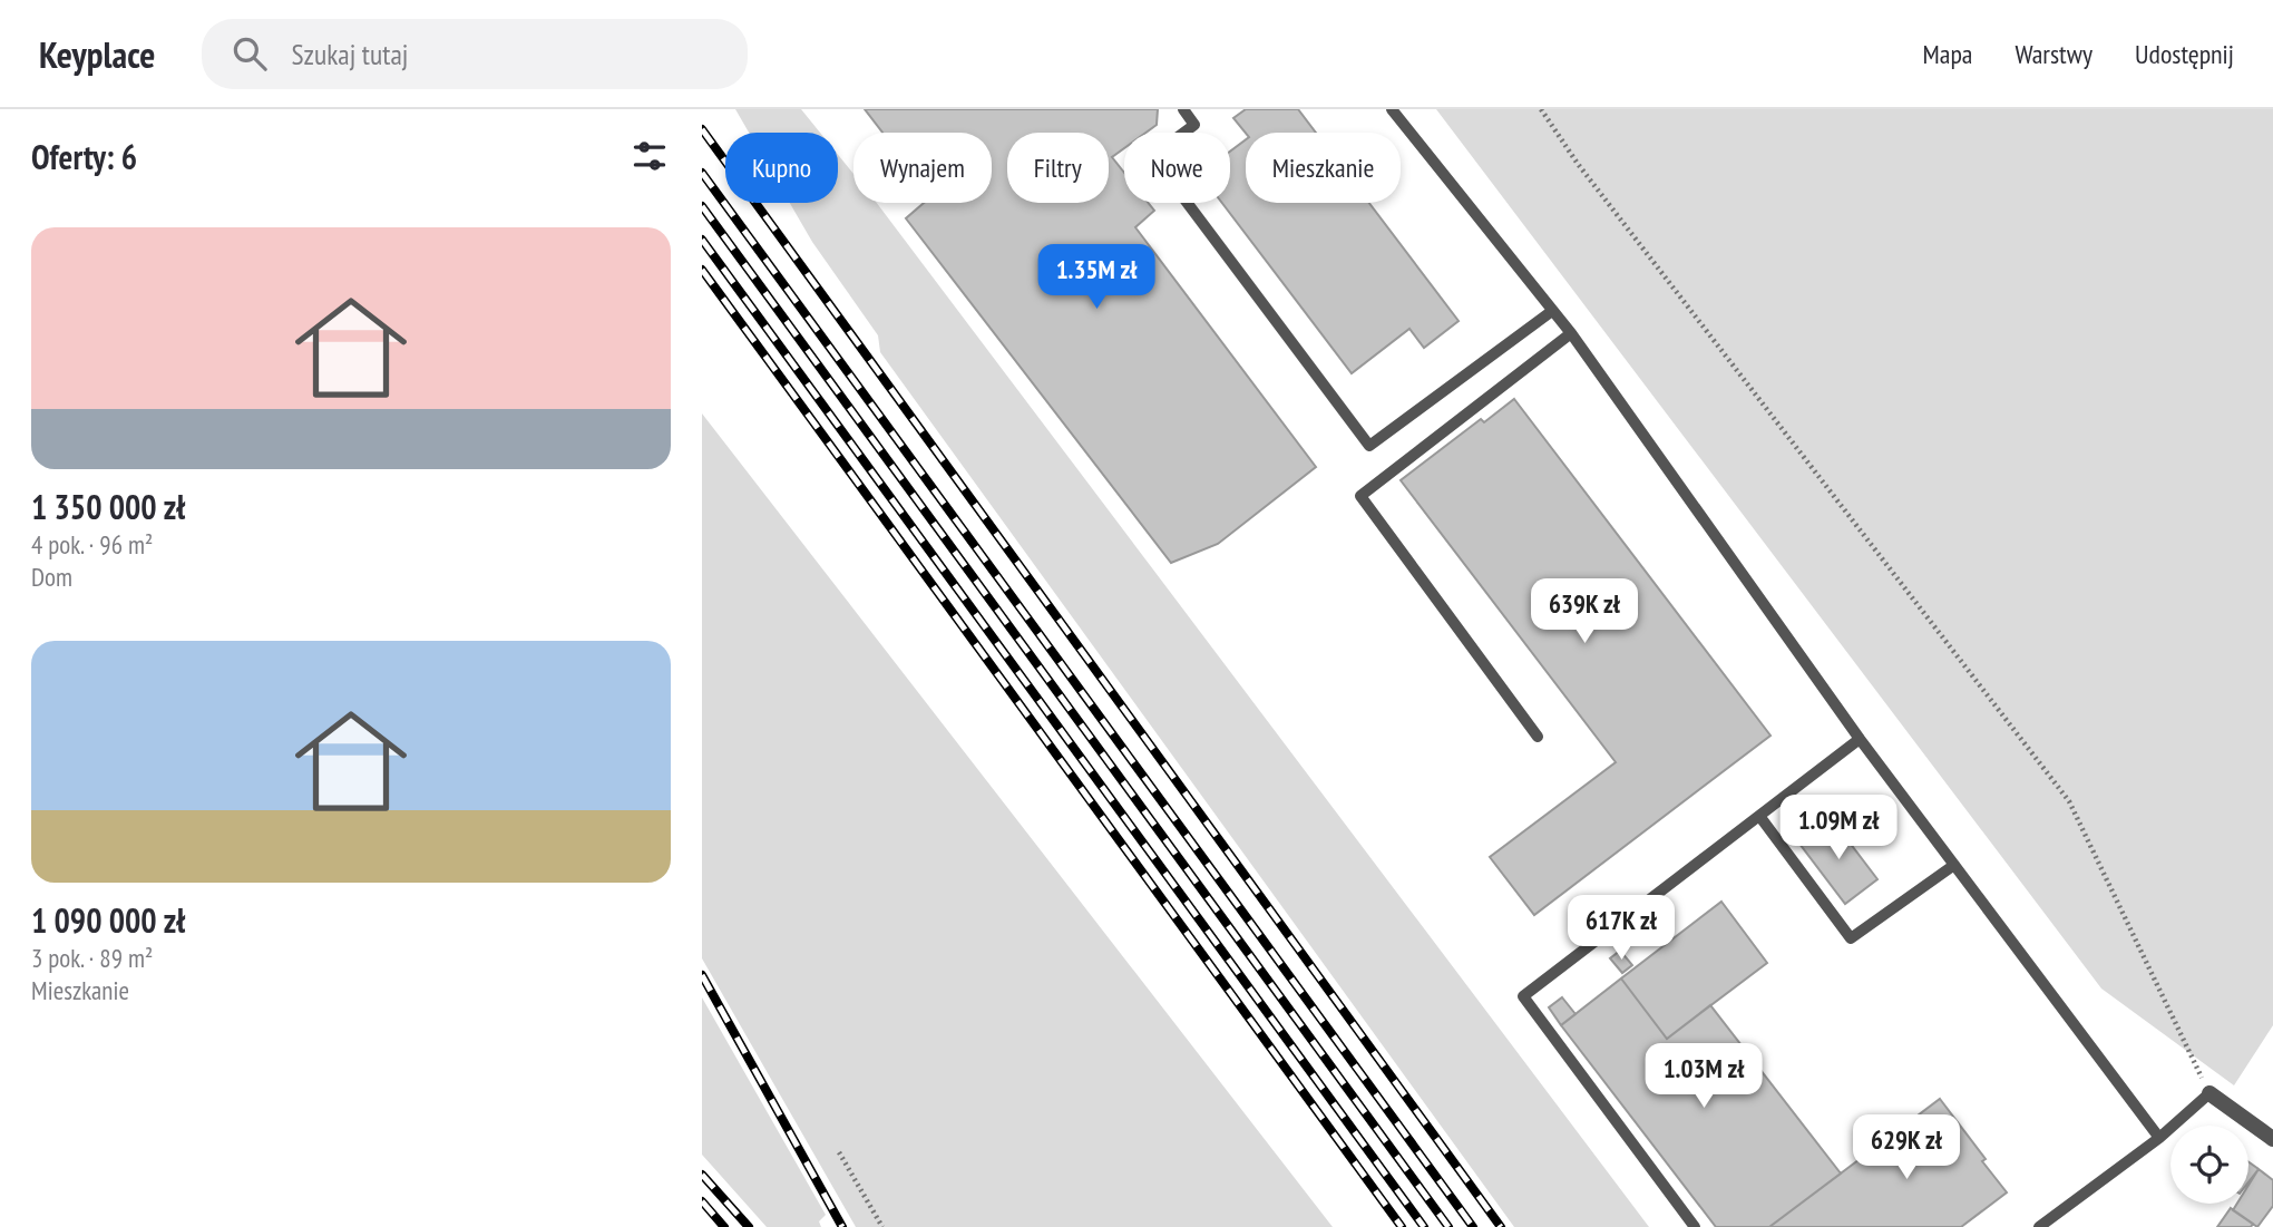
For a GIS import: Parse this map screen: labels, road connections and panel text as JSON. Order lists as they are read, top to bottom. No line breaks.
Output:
{"page":{"header":"Keyplace","search":"Szukaj tutaj","nav":["Mapa","Warstwy","Udostępnij"],"heading":"Oferty: 6","chip":["Kupno","Wynajem","Filtry","Nowe","Mieszkanie"],"list":[{"name":"1 350 000 zł","note":"4 pok. · 96 m² · Dom"},{"name":"1 090 000 zł","note":"3 pok. · 89 m² · Mieszkanie"}],"price":["1.35M zł","639K zł","1.09M zł","617K zł","1.03M zł","629K zł"]}}
